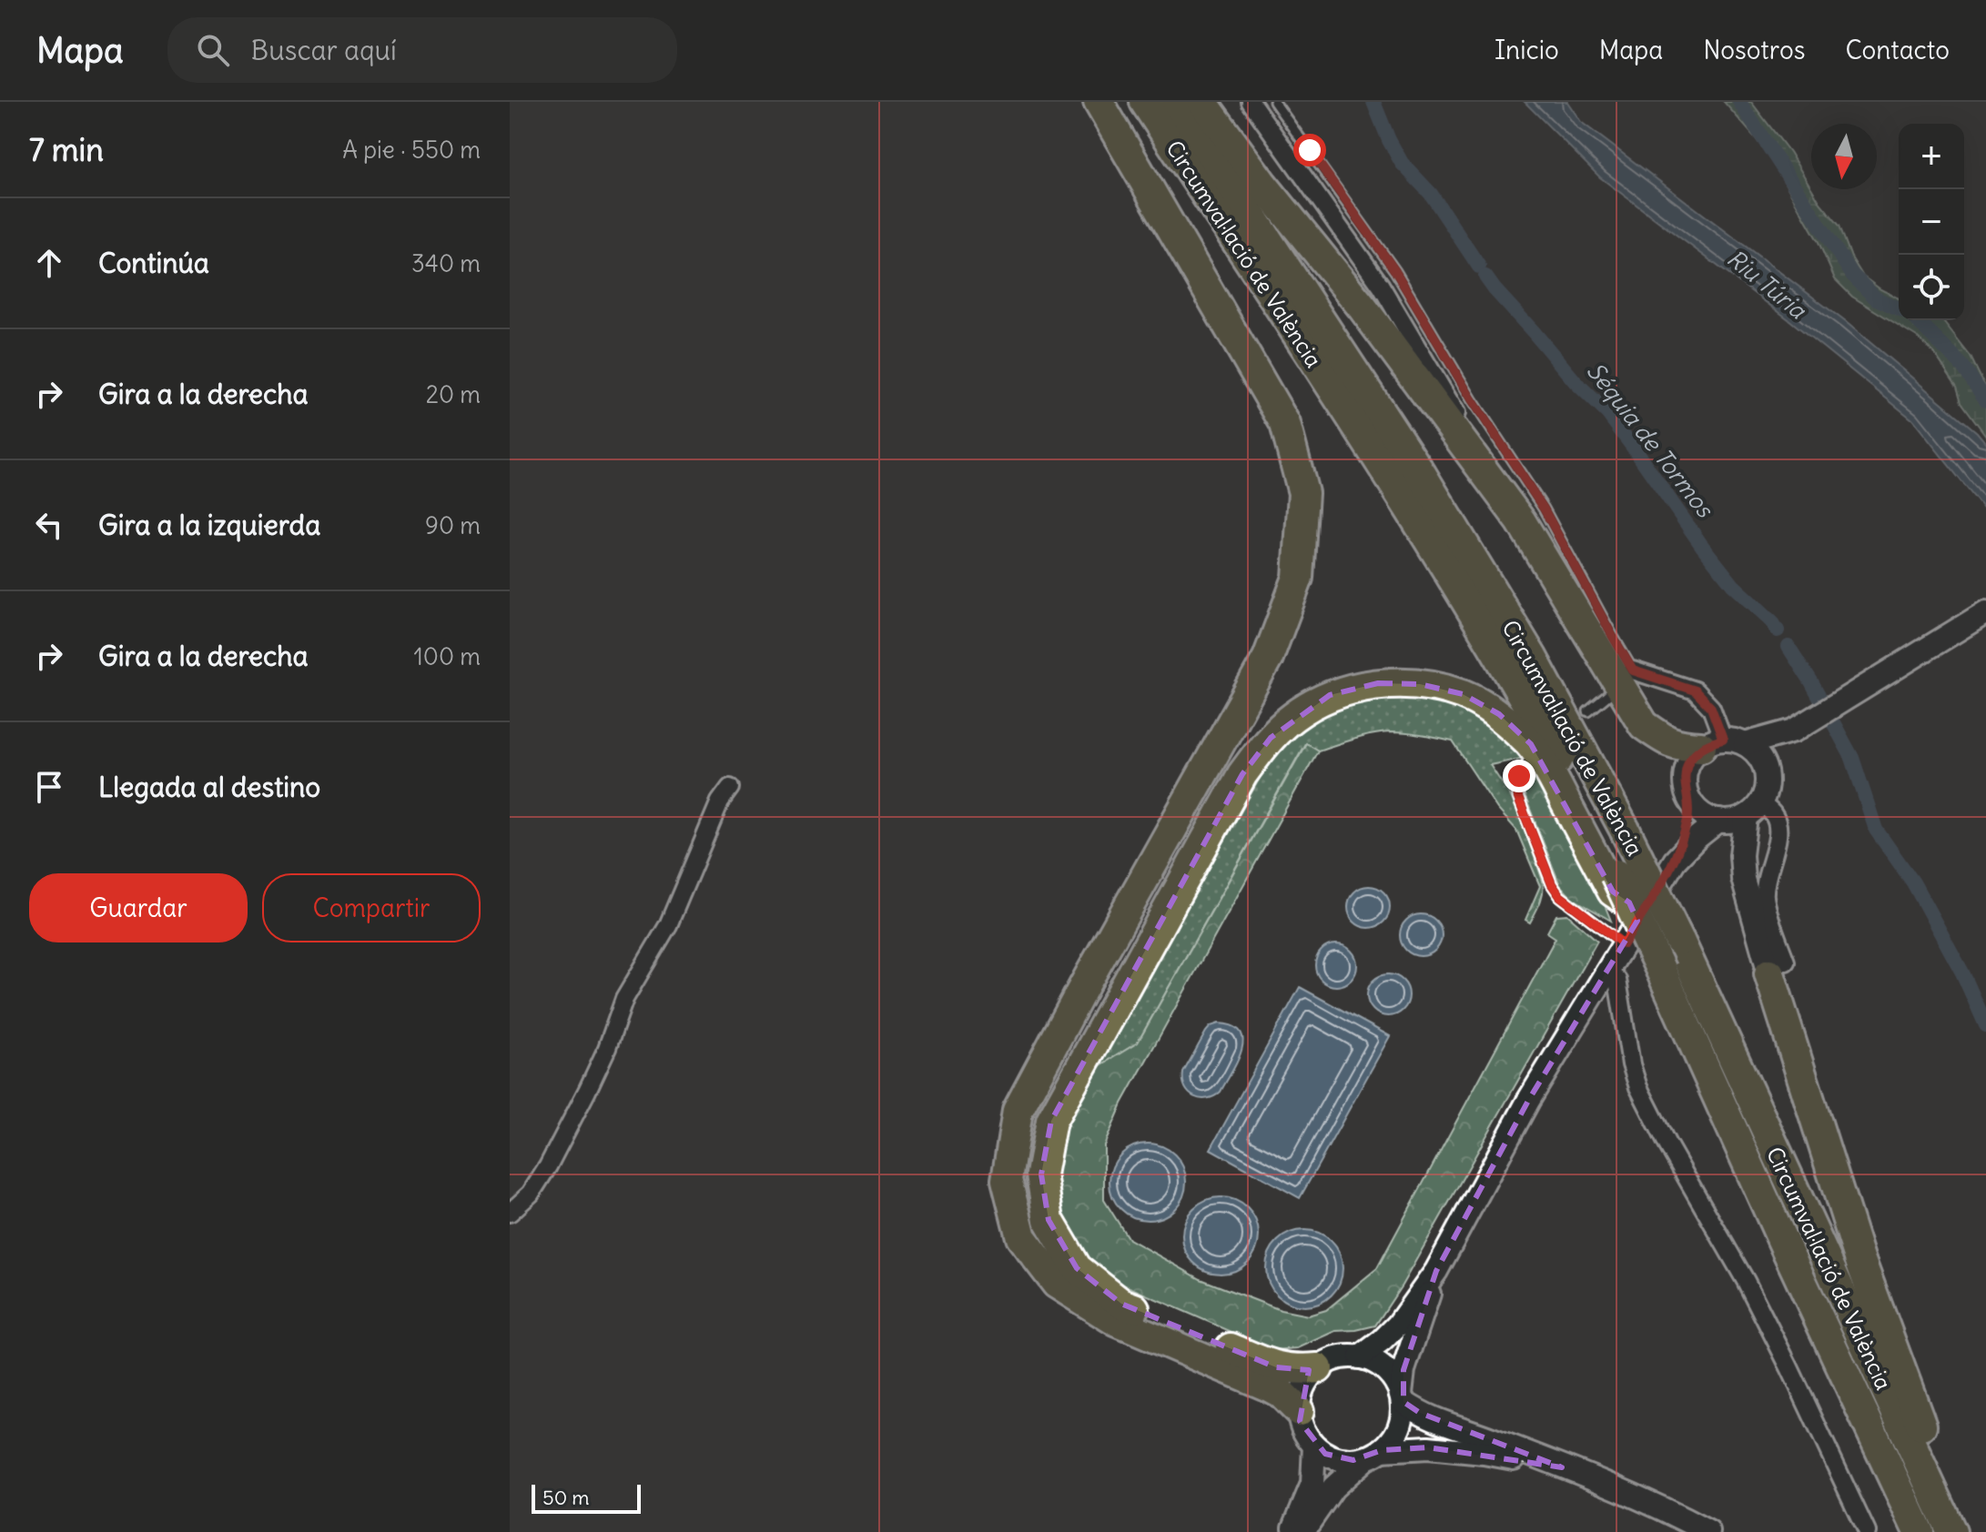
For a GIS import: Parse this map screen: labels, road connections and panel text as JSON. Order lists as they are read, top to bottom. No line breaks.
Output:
{"streets":{"highway":["Circumval·lació de València"]},"water":["Riu Túria","Séquia de Tormos"],"scale_bar":"50 m","north":"bottom","page":{"header":"Mapa","search":"Buscar aquí","nav":["Inicio","Mapa","Nosotros","Contacto"],"heading":["7 min","A pie · 550 m"],"map_buttons":["+","−"],"list":[["Continúa","340 m"],["Gira a la derecha","20 m"],["Gira a la izquierda","90 m"],["Gira a la derecha","100 m"],"Llegada al destino"],"buttons":["Guardar","Compartir"],"scale":"50 m"}}
